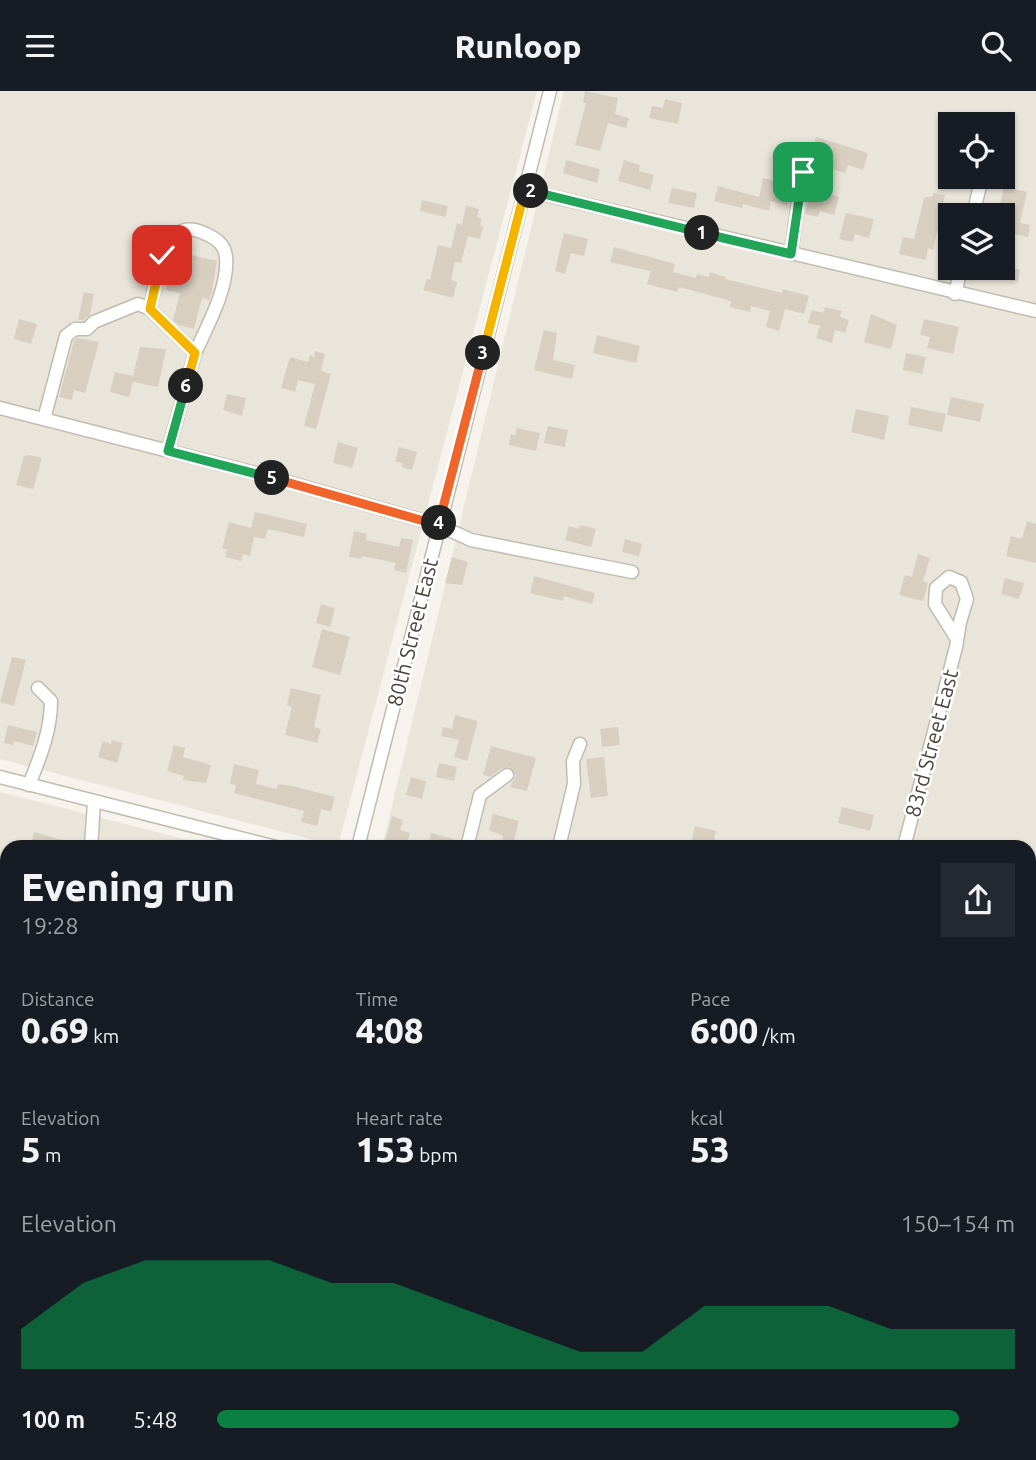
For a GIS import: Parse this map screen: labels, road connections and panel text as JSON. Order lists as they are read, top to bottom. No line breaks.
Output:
{"streets":{"street":["80th Street East","83rd Street East"]},"page":{"header":"Runloop","pins":["2","1","3","6","5","4"],"heading":["Evening run","19:28"],"stats":[["Distance","0.69 km"],["Time","4:08"],["Pace","6:00 /km"],["Elevation","5 m"],["Heart rate","153 bpm"],["kcal","53"]],"chart":["Elevation","150–154 m"],"list":[{"name":"100 m","note":"5:48"}]}}
